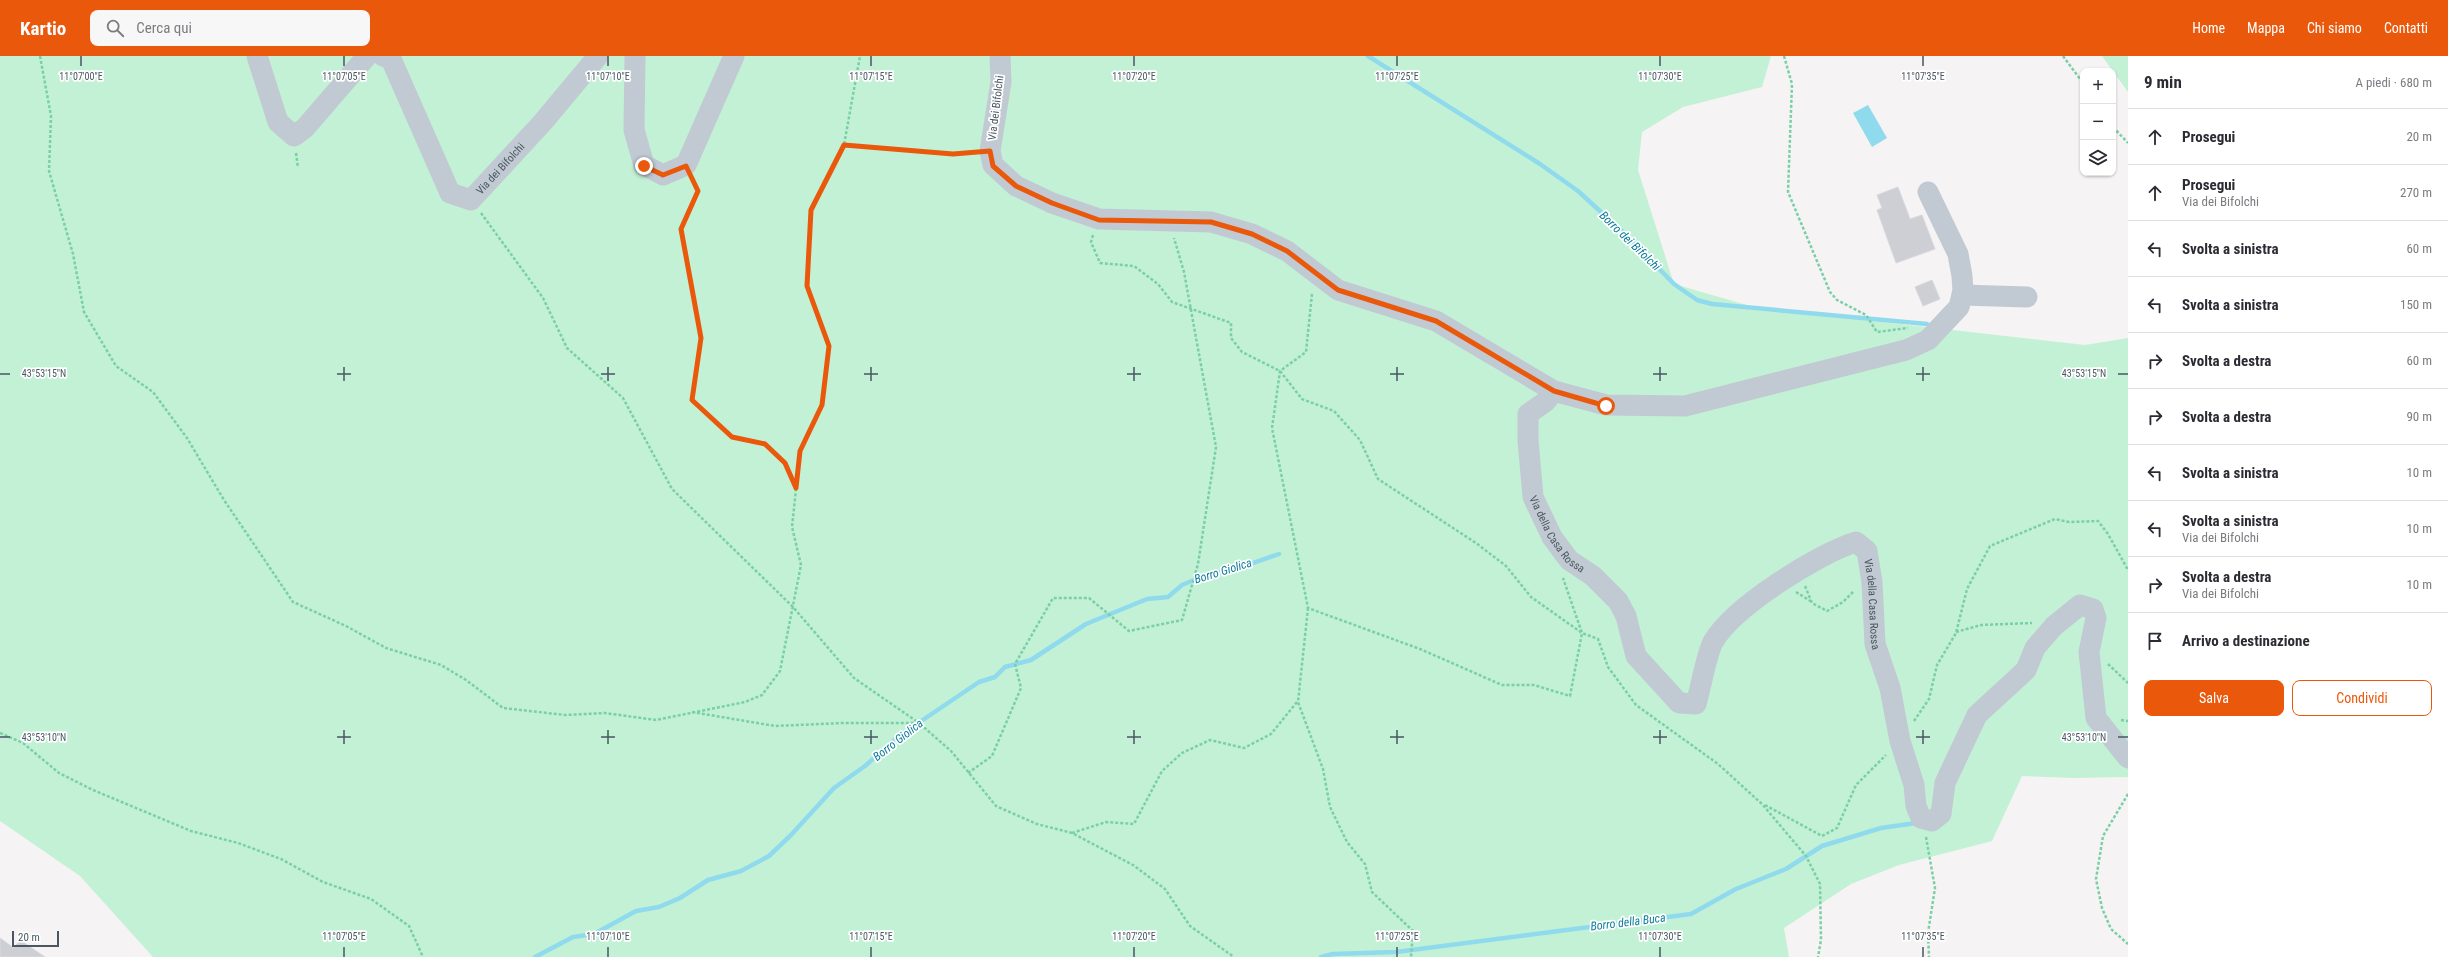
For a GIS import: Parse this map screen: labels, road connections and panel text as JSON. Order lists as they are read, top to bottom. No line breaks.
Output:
{"streets":{"street":["Via dei Bifolchi","Via della Casa Rossa"]},"crossings":[["Via dei Bifolchi","Via della Casa Rossa"]],"water":["Borro dei Bifolchi","Borro Giolica","Borro della Buca"],"scale_bar":"20 m","page":{"header":"Kartio","search":"Cerca qui","nav":["Home","Mappa","Chi siamo","Contatti"],"heading":["9 min","A piedi · 680 m"],"map_buttons":["+","−"],"list":[["Prosegui","20 m"],["Prosegui","Via dei Bifolchi","270 m"],["Svolta a sinistra","60 m"],["Svolta a sinistra","150 m"],["Svolta a destra","60 m"],["Svolta a destra","90 m"],["Svolta a sinistra","10 m"],["Svolta a sinistra","Via dei Bifolchi","10 m"],["Svolta a destra","Via dei Bifolchi","10 m"],"Arrivo a destinazione"],"buttons":["Salva","Condividi"],"scale":"20 m"},"coordinates":["11°07'00\"E","11°07'05\"E","11°07'10\"E","11°07'15\"E","11°07'20\"E","11°07'25\"E","11°07'30\"E","11°07'35\"E","43°53'15\"N","43°53'10\"N"]}
